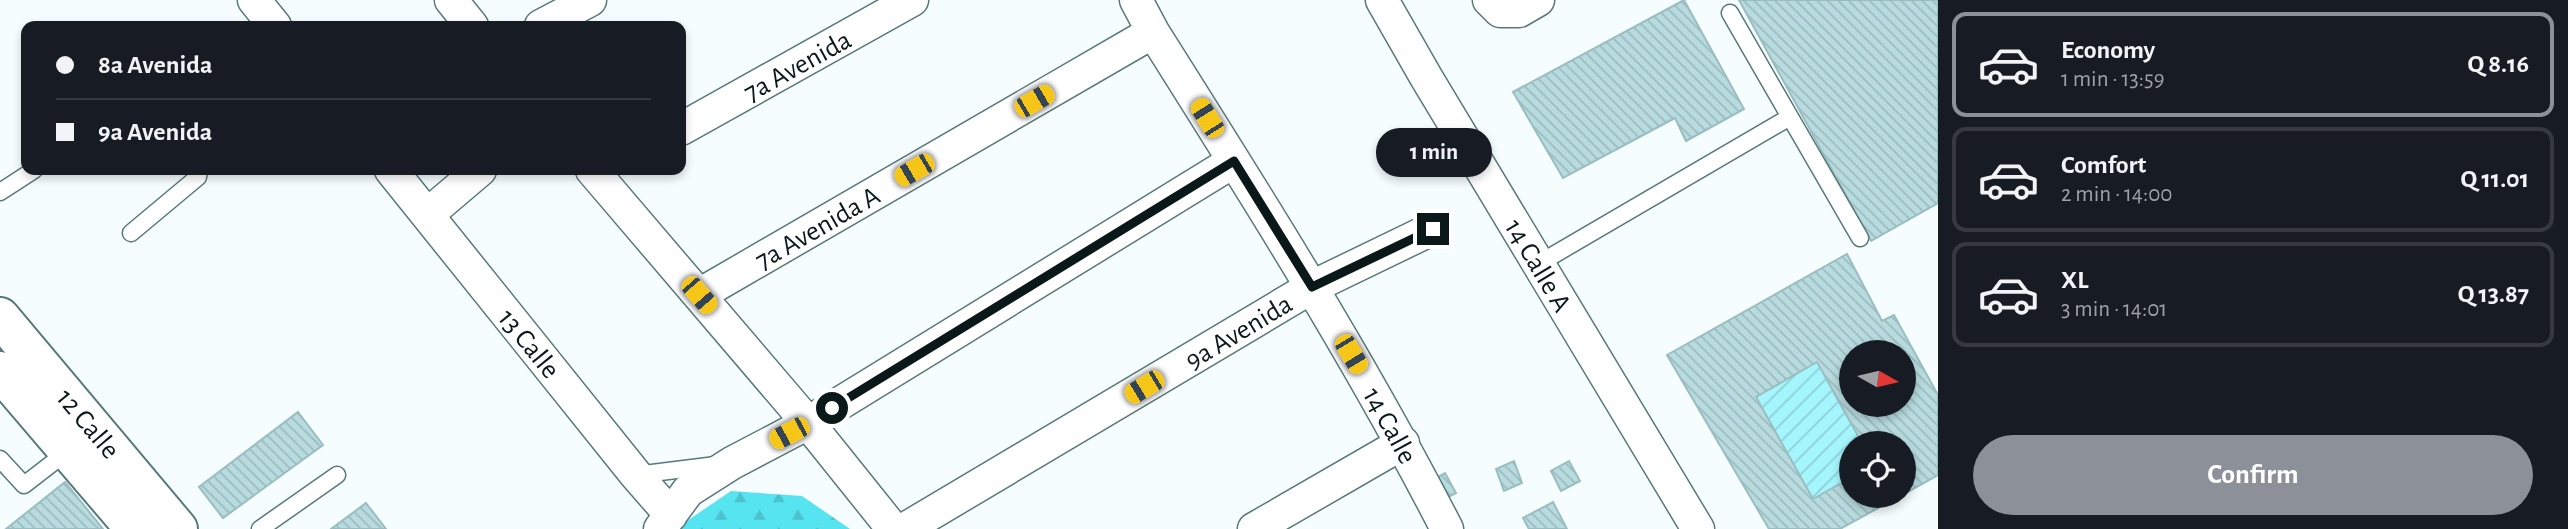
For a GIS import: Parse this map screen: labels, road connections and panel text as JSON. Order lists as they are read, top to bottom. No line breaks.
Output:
{"streets":{"main road":["12 Calle"],"street":["7a Avenida","7a Avenida A","14 Calle A","9a Avenida","13 Calle","14 Calle"]},"crossings":[["7a Avenida A","14 Calle"],["9a Avenida","14 Calle"]],"north":"right","page":{"list":[{"name":"Economy","note":"1 min · 13:59","value":"Q 8.16"},{"name":"Comfort","note":"2 min · 14:00","value":"Q 11.01"},{"name":"XL","note":"3 min · 14:01","value":"Q 13.87"}],"banner":["8a Avenida","9a Avenida"],"bubble":"1 min","buttons":"Confirm"}}
